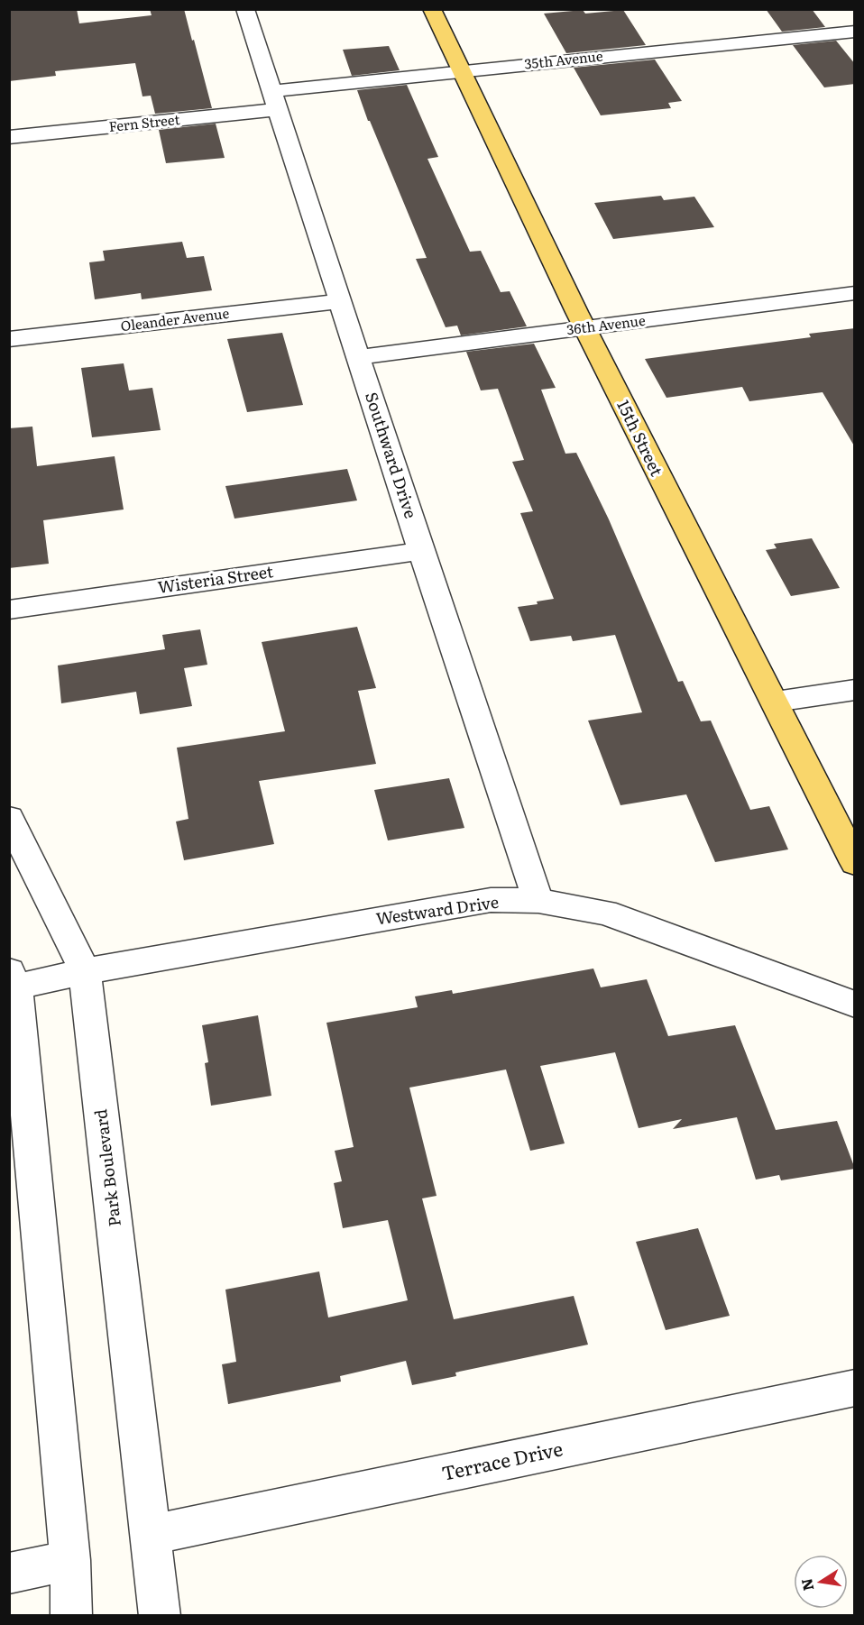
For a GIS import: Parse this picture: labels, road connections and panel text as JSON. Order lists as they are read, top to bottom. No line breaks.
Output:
{"streets":{"main road":["15th Street"],"street":["35th Avenue","Fern Street","Oleander Avenue","36th Avenue","Southward Drive","Wisteria Street","Westward Drive","Park Boulevard","Terrace Drive"]},"crossings":[["35th Avenue","Fern Street"],["35th Avenue","15th Street"],["35th Avenue","Southward Drive"],["Fern Street","Southward Drive"],["Oleander Avenue","Southward Drive"],["36th Avenue","15th Street"],["36th Avenue","Southward Drive"],["Southward Drive","Wisteria Street"],["Southward Drive","Westward Drive"],["Westward Drive","Park Boulevard"],["Park Boulevard","Terrace Drive"]],"north":"left"}
